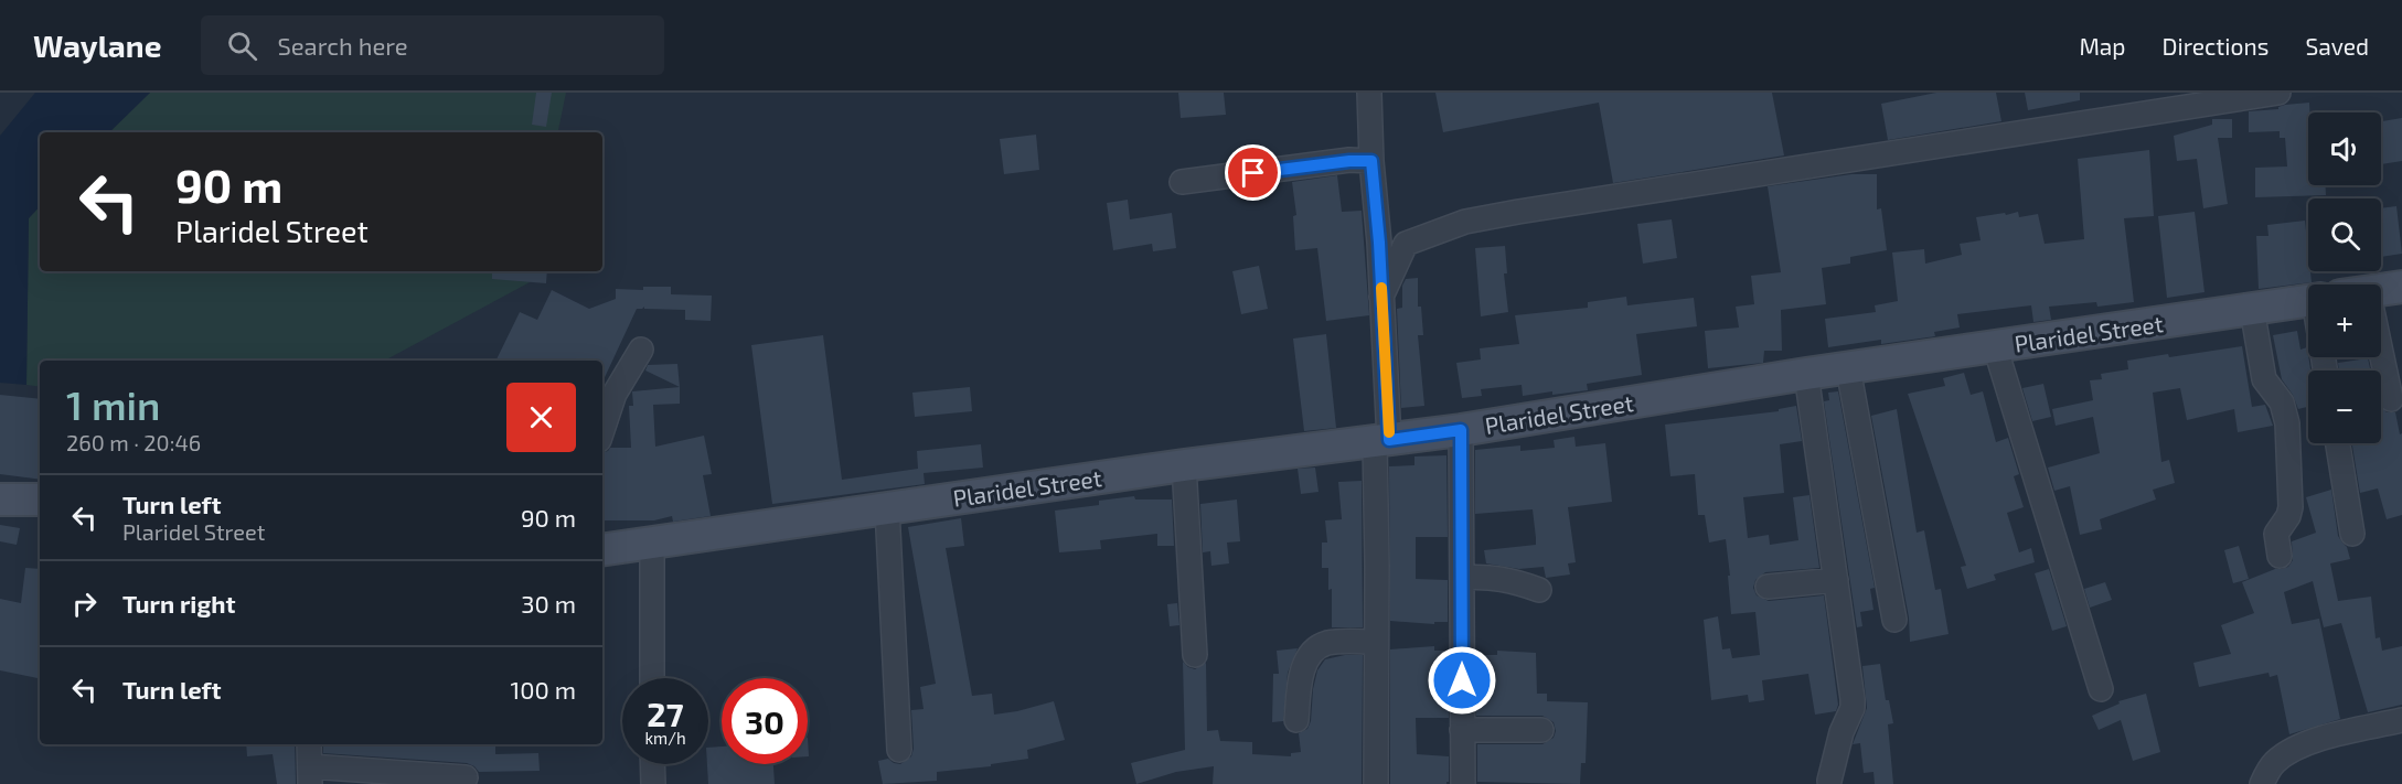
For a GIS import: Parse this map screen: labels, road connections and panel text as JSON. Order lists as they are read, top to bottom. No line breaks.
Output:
{"streets":{"street":["Plaridel Street"]},"page":{"header":"Waylane","search":"Search here","nav":["Map","Directions","Saved"],"map_buttons":["+","−"],"turn":["90 m","Plaridel Street"],"heading":["1 min","260 m · 20:46"],"list":[{"name":"Turn left","note":"Plaridel Street","value":"90 m"},{"name":"Turn right","value":"30 m"},{"name":"Turn left","value":"100 m"}],"speed":"27 km/h","limit":"30"}}
